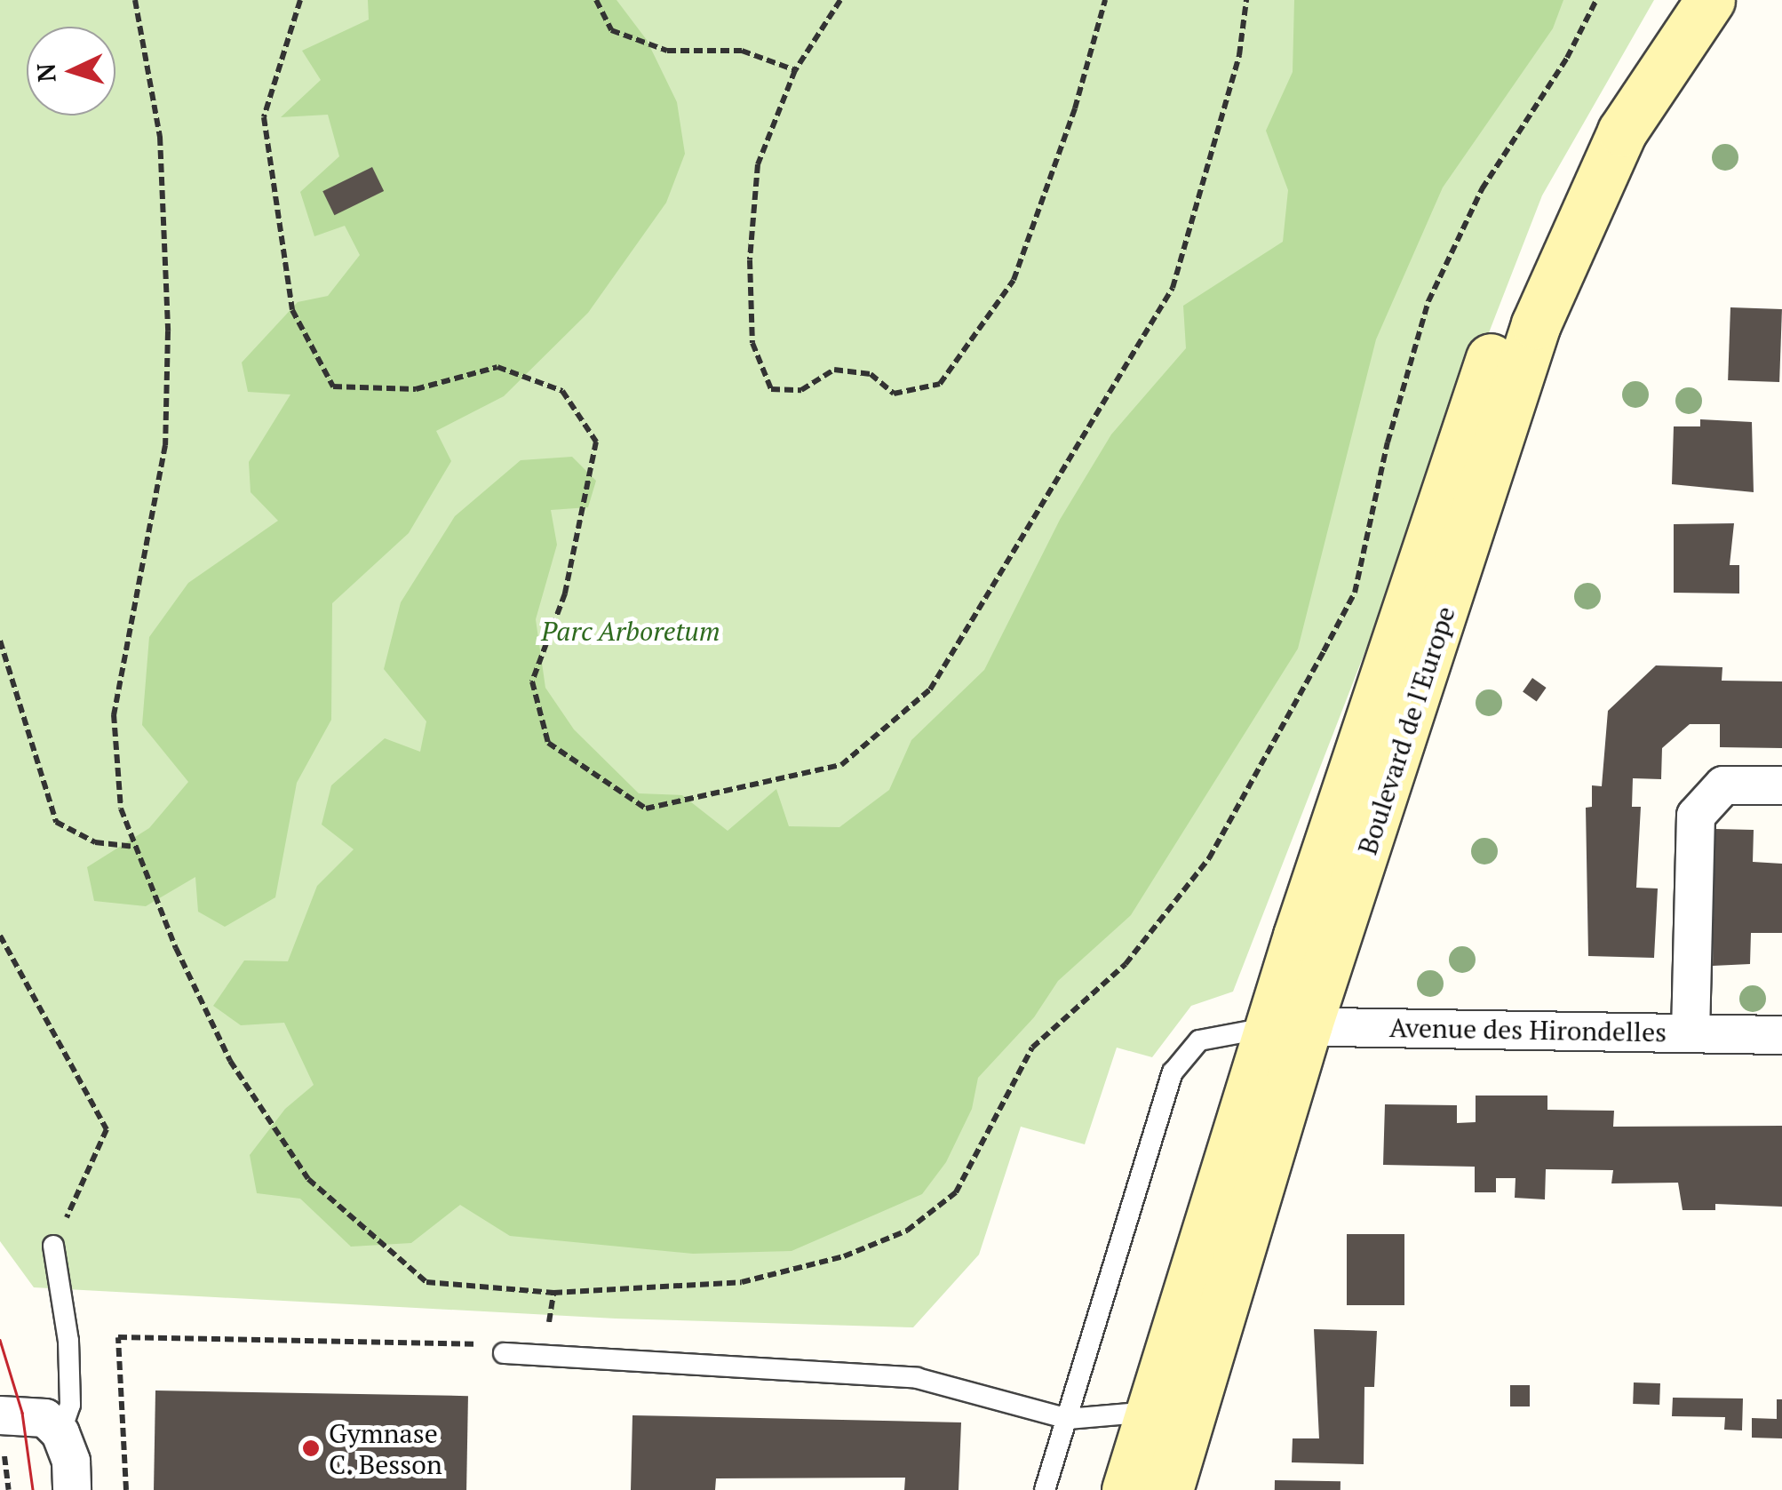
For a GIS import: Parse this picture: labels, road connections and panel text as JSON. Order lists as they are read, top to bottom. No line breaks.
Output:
{"streets":{"main road":["Boulevard de l'Europe"],"street":["Avenue des Hirondelles"]},"crossings":[["Boulevard de l'Europe","Avenue des Hirondelles"]],"parks":["Parc Arboretum"],"places":["Gymnase C. Besson"],"north":"left"}
